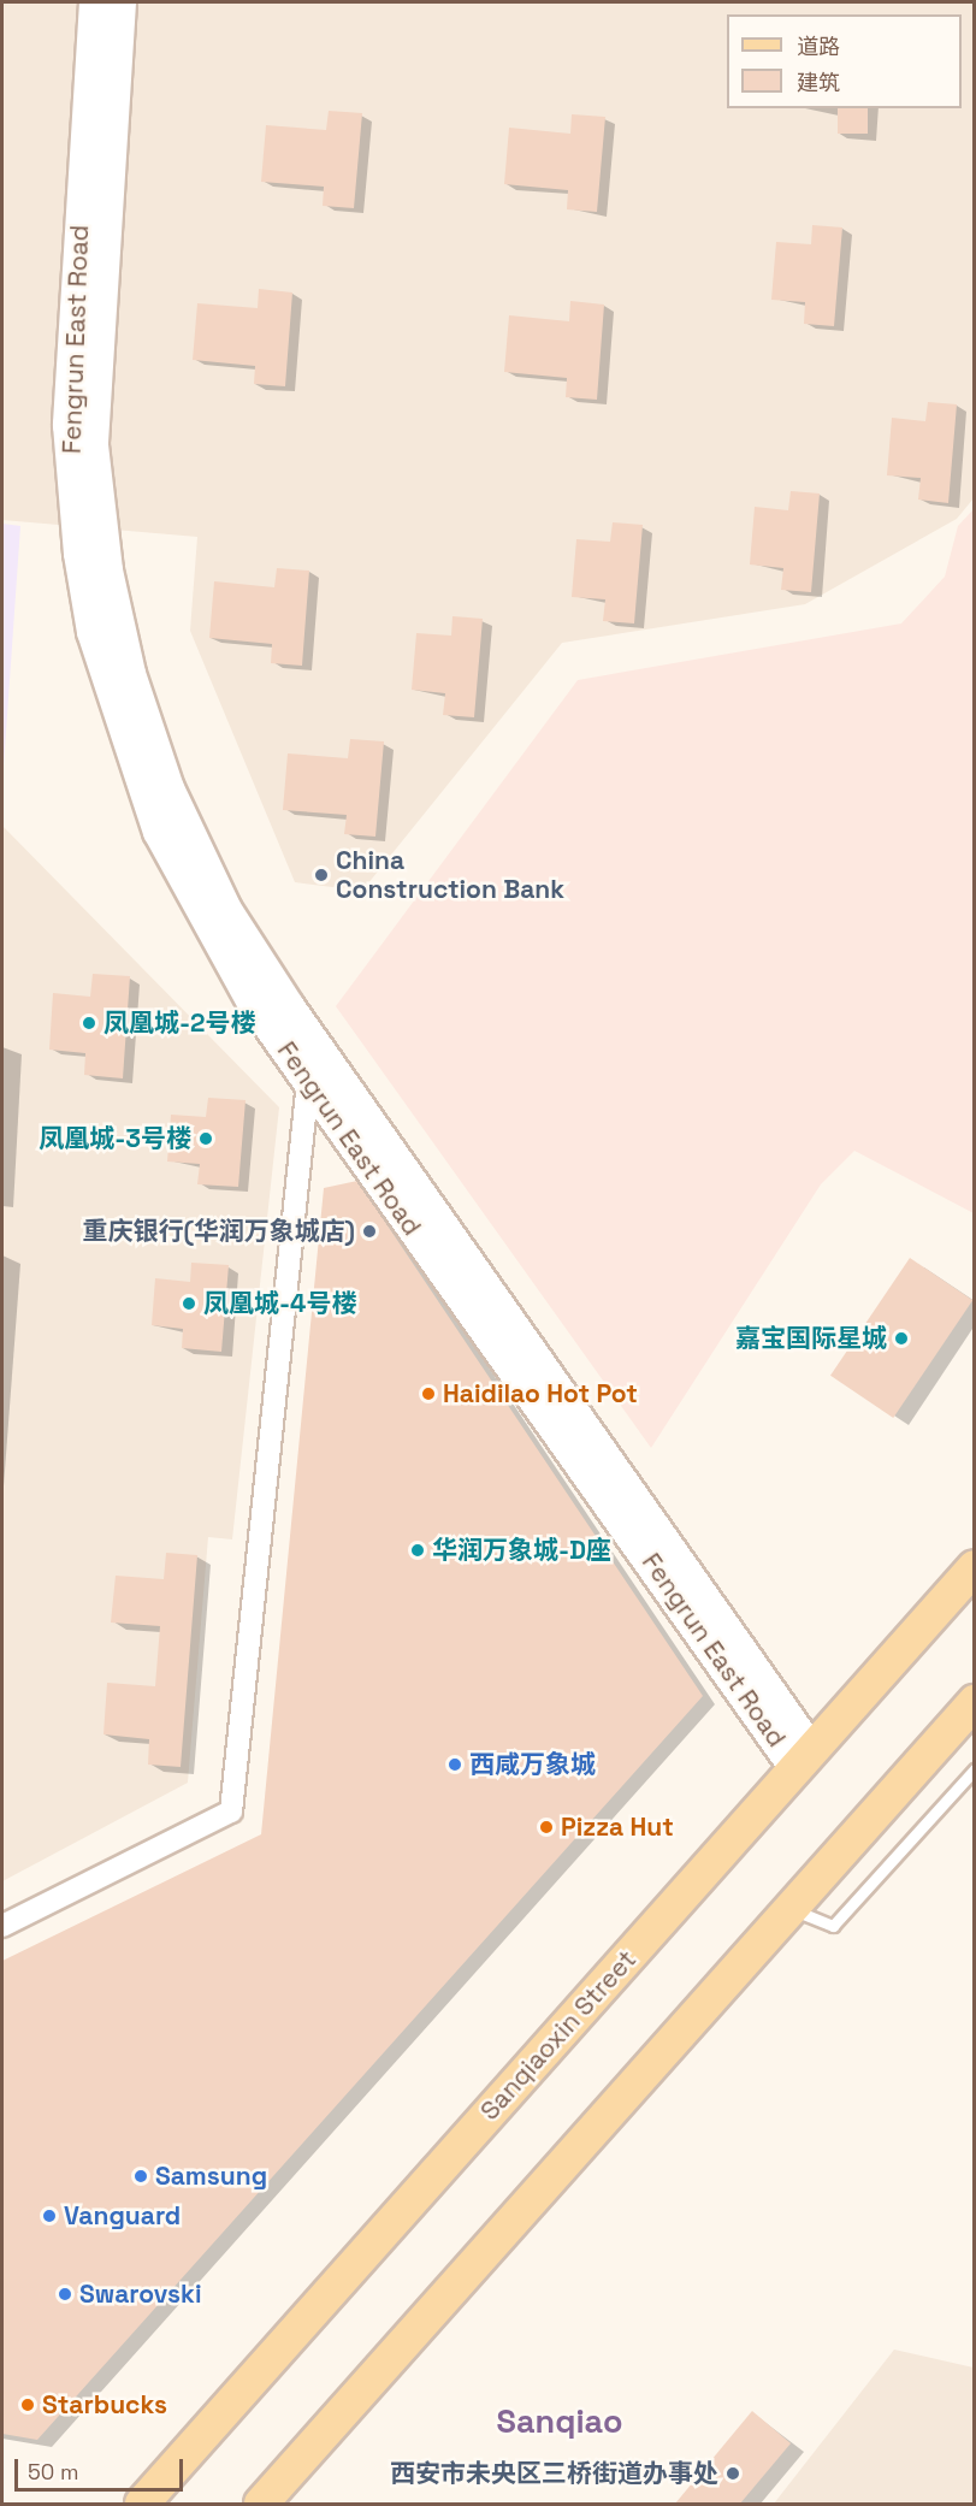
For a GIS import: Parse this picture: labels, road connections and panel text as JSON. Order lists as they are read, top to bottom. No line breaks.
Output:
{"streets":{"main road":["Sanqiaoxin Street"],"street":["Fengrun East Road"]},"crossings":[["Fengrun East Road","Sanqiaoxin Street"]],"districts":["Sanqiao"],"places":["China Construction Bank","凤凰城-2号楼","凤凰城-3号楼","重庆银行(华润万象城店)","凤凰城-4号楼","嘉宝国际星城","Haidilao Hot Pot","华润万象城-D座","西咸万象城","Pizza Hut","Samsung","Vanguard","Swarovski","Starbucks","西安市未央区三桥街道办事处"],"legend":["道路","建筑"],"scale_bar":"50 m"}
